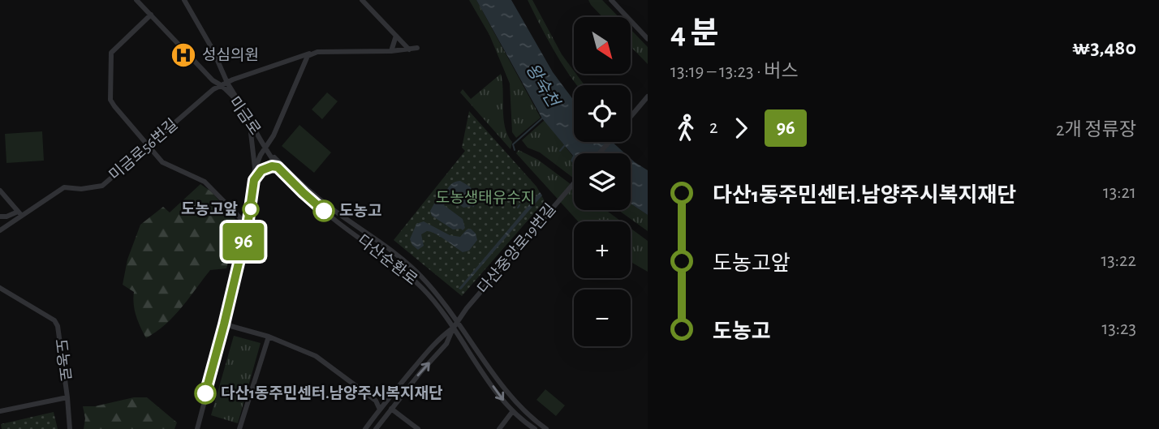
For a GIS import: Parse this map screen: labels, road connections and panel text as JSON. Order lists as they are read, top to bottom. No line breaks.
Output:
{"streets":{"street":["미금로","미금로56번길","다산중앙로19번길","다산순환로","도농로"]},"crossings":[["미금로","미금로56번길"],["미금로","다산순환로"],["다산중앙로19번길","다산순환로"]],"water":["왕숙천"],"parks":["도농생태유수지"],"places":{"hospital":["성심의원"],"other":["도농고앞","도농고","다산1동주민센터.남양주시복지재단"]},"lines":["bus line 96"],"north":"bottom right","page":{"on_map":"96","heading":["4 분","13:19 – 13:23 · 버스","₩3,480"],"map_buttons":["+","−"],"legs":["2","96","2개 정류장"],"list":[{"name":"다산1동주민센터.남양주시복지재단","value":"13:21"},{"name":"도농고앞","value":"13:22"},{"name":"도농고","value":"13:23"}]}}
